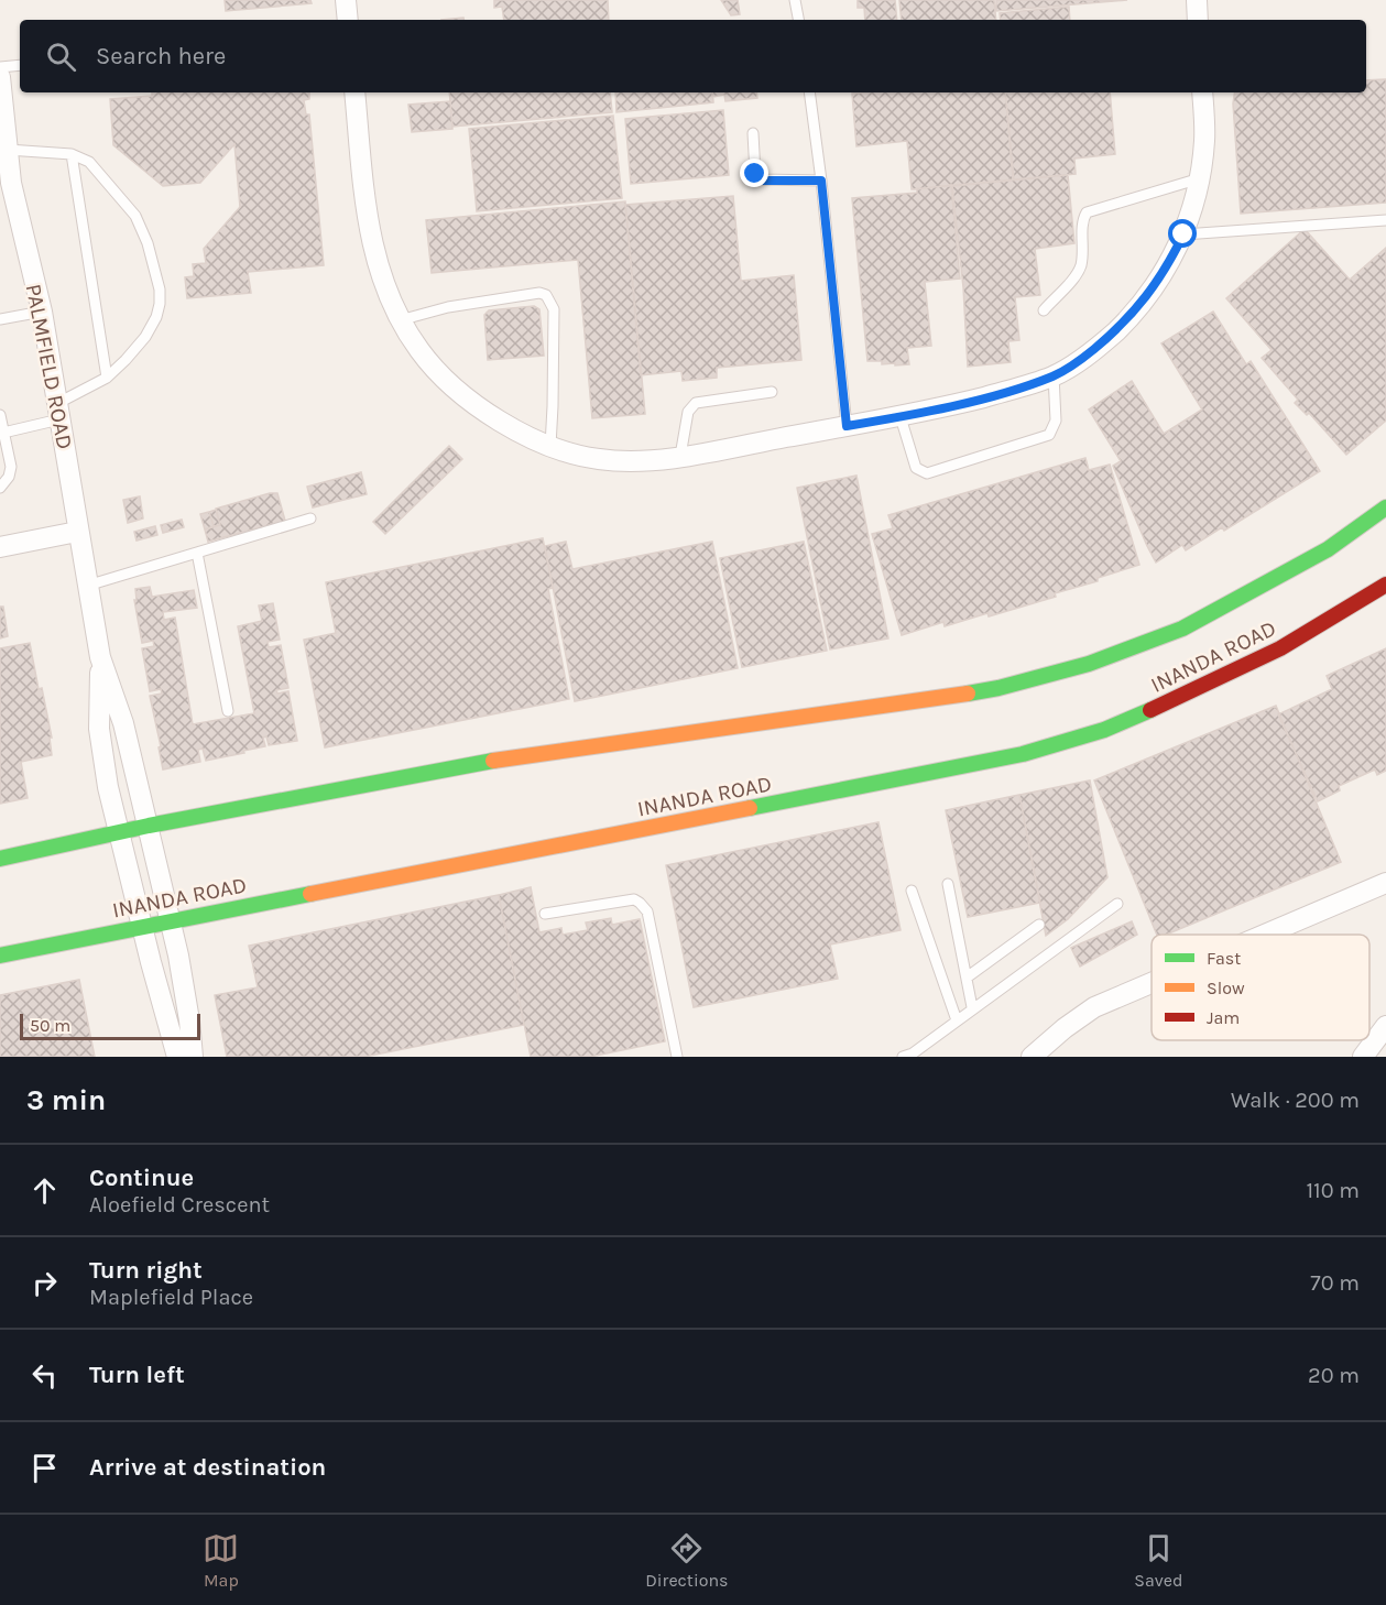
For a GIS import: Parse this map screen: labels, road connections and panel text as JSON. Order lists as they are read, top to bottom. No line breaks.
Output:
{"streets":{"main road":["INANDA ROAD"],"street":["PALMFIELD ROAD"]},"crossings":[["PALMFIELD ROAD","INANDA ROAD"]],"legend":["Fast","Slow","Jam"],"scale_bar":"50 m","page":{"search":"Search here","scale":"50 m","heading":["3 min","Walk · 200 m"],"list":[["Continue","Aloefield Crescent","110 m"],["Turn right","Maplefield Place","70 m"],["Turn left","20 m"],"Arrive at destination"],"nav":["Map","Directions","Saved"]}}
